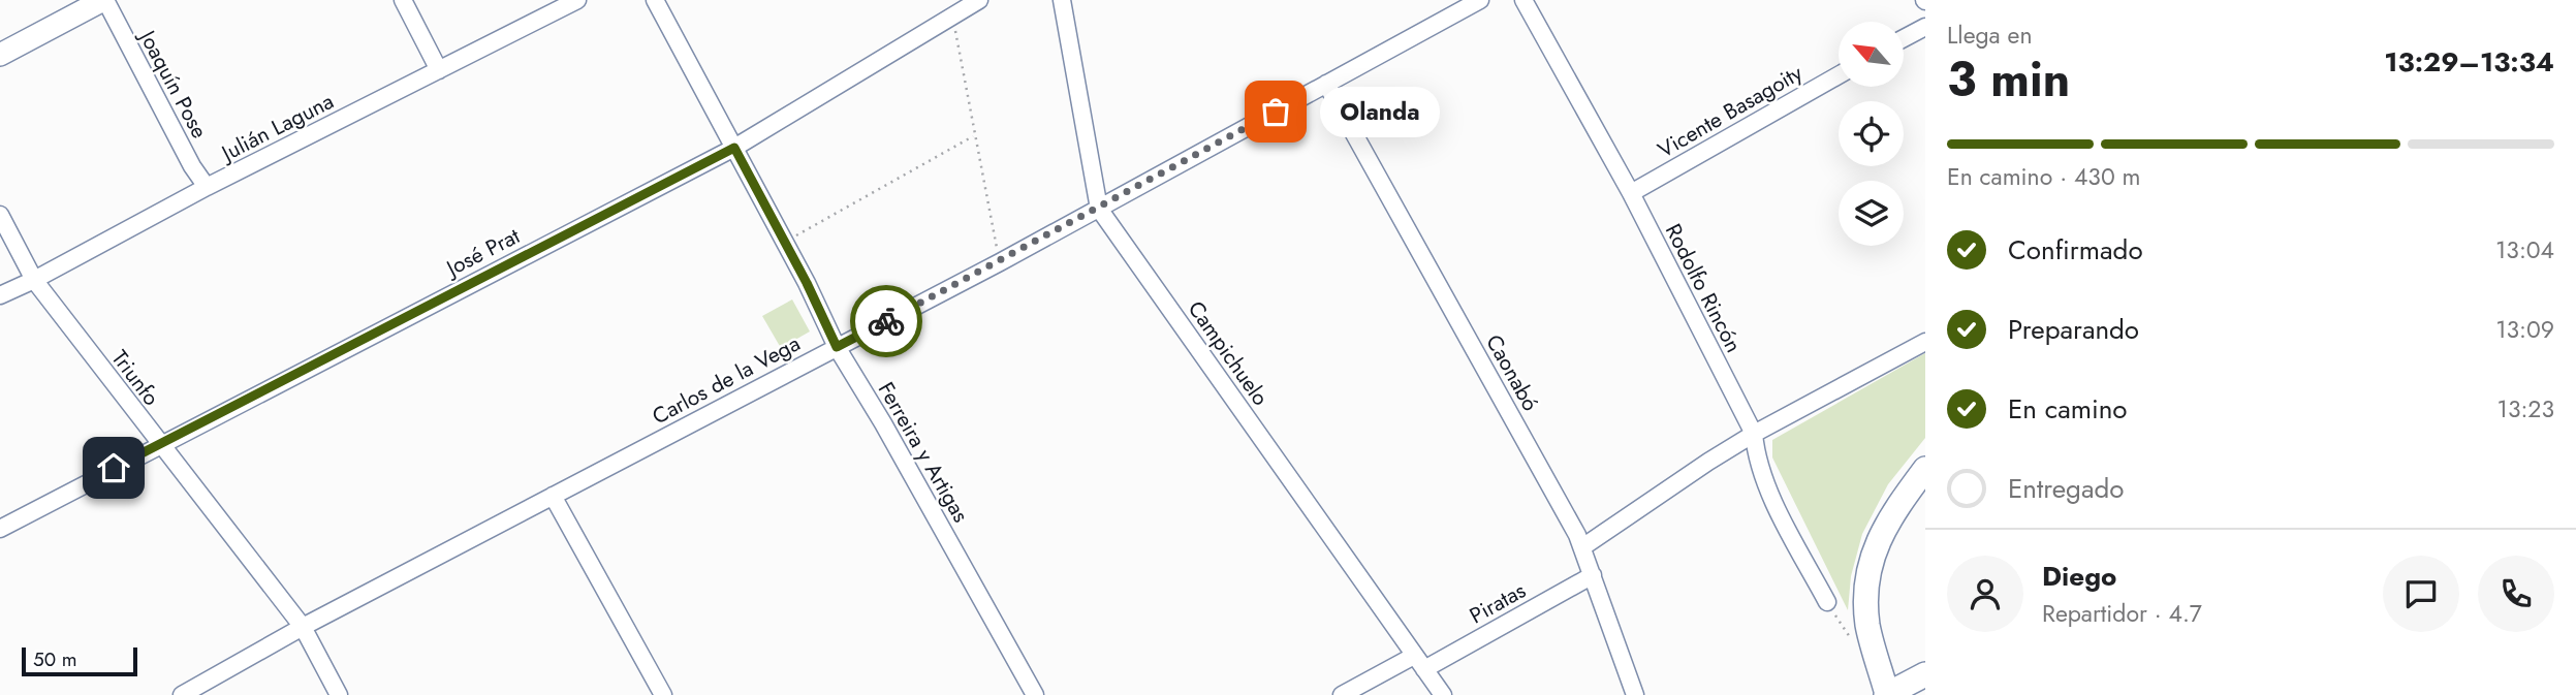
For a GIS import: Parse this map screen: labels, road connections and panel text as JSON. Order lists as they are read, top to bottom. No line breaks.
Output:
{"streets":{"street":["Joaquín Pose","Vicente Basagoity","Julián Laguna","José Prat","Rodolfo Rincón","Campichuelo","Caonabó","Triunfo","Carlos de la Vega","Ferreira y Artigas","Piratas"]},"crossings":[["Joaquín Pose","Julián Laguna"],["Vicente Basagoity","Rodolfo Rincón"],["Julián Laguna","Triunfo"],["José Prat","Triunfo"],["José Prat","Ferreira y Artigas"],["Campichuelo","Carlos de la Vega"],["Campichuelo","Piratas"],["Caonabó","Carlos de la Vega"],["Caonabó","Piratas"],["Triunfo","Carlos de la Vega"],["Carlos de la Vega","Ferreira y Artigas"]],"places":["Olanda"],"scale_bar":"50 m","north":"top left","page":{"heading":["3 min","Llega en","13:29–13:34"],"panel":["Diego","Repartidor · 4.7"],"bubble":"Olanda","bar":"En camino · 430 m","list":[["Confirmado","13:04"],["Preparando","13:09"],["En camino","13:23"],"Entregado"],"scale":"50 m"}}
